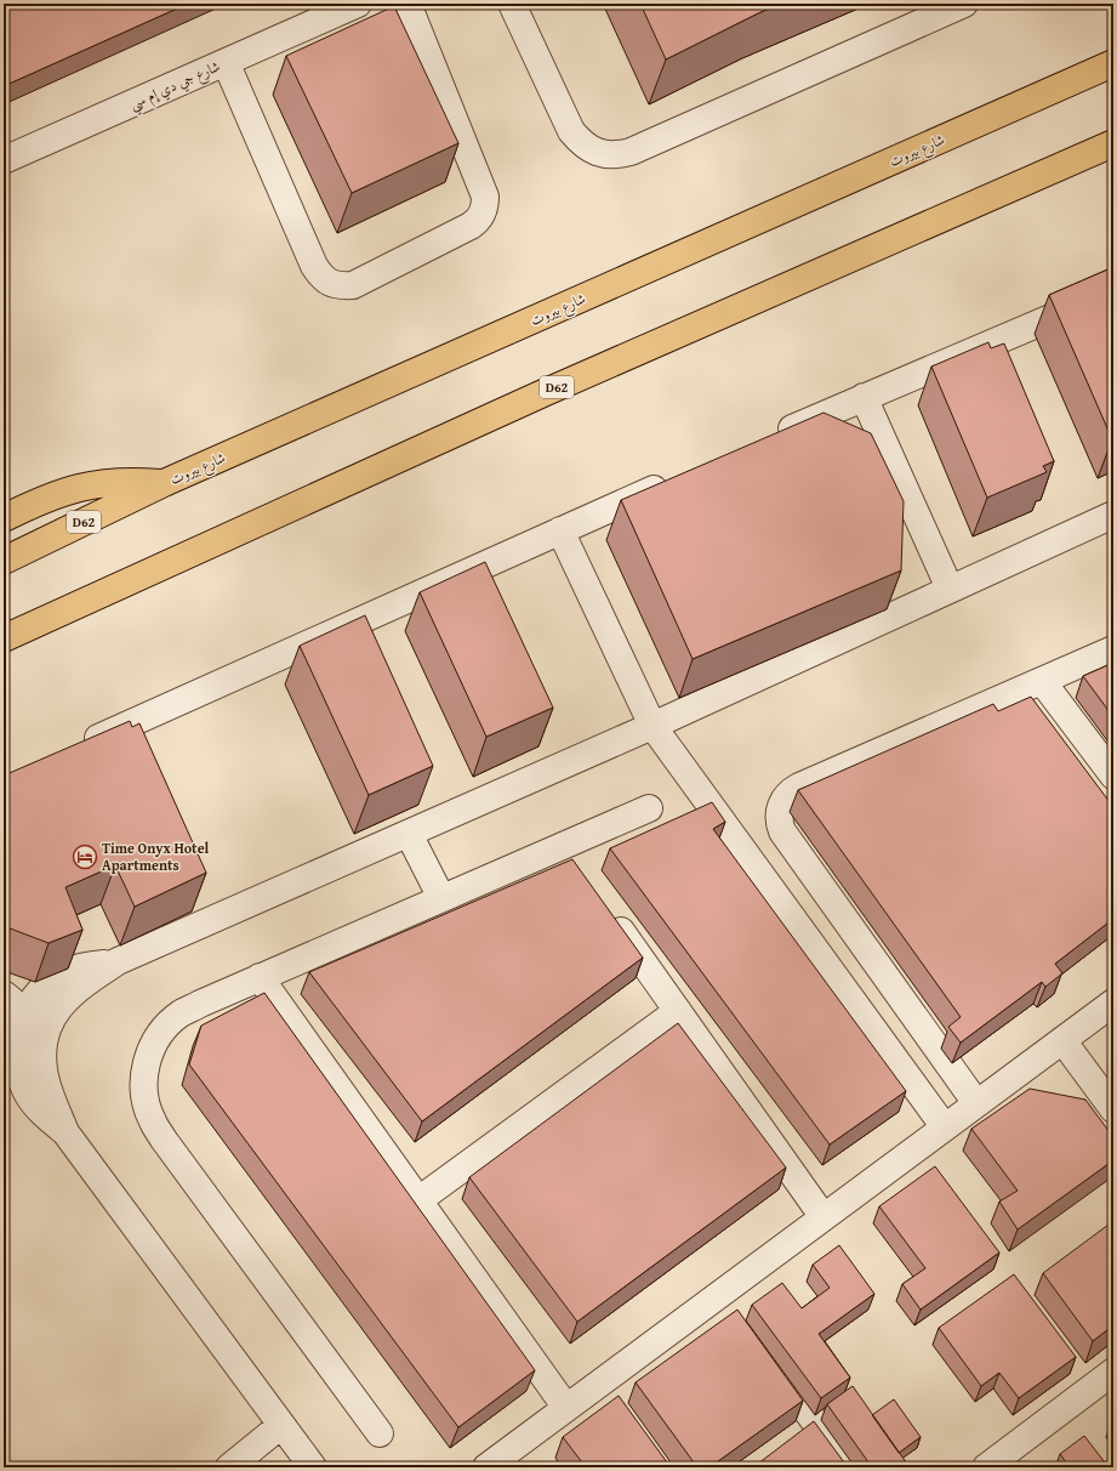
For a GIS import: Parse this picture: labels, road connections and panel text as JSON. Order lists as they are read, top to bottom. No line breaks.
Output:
{"streets":{"main road":["شارع بيروت","D62"],"street":["شارع جي دي إم سي"]},"places":{"hotel":["Time Onyx Hotel Apartments"]}}
